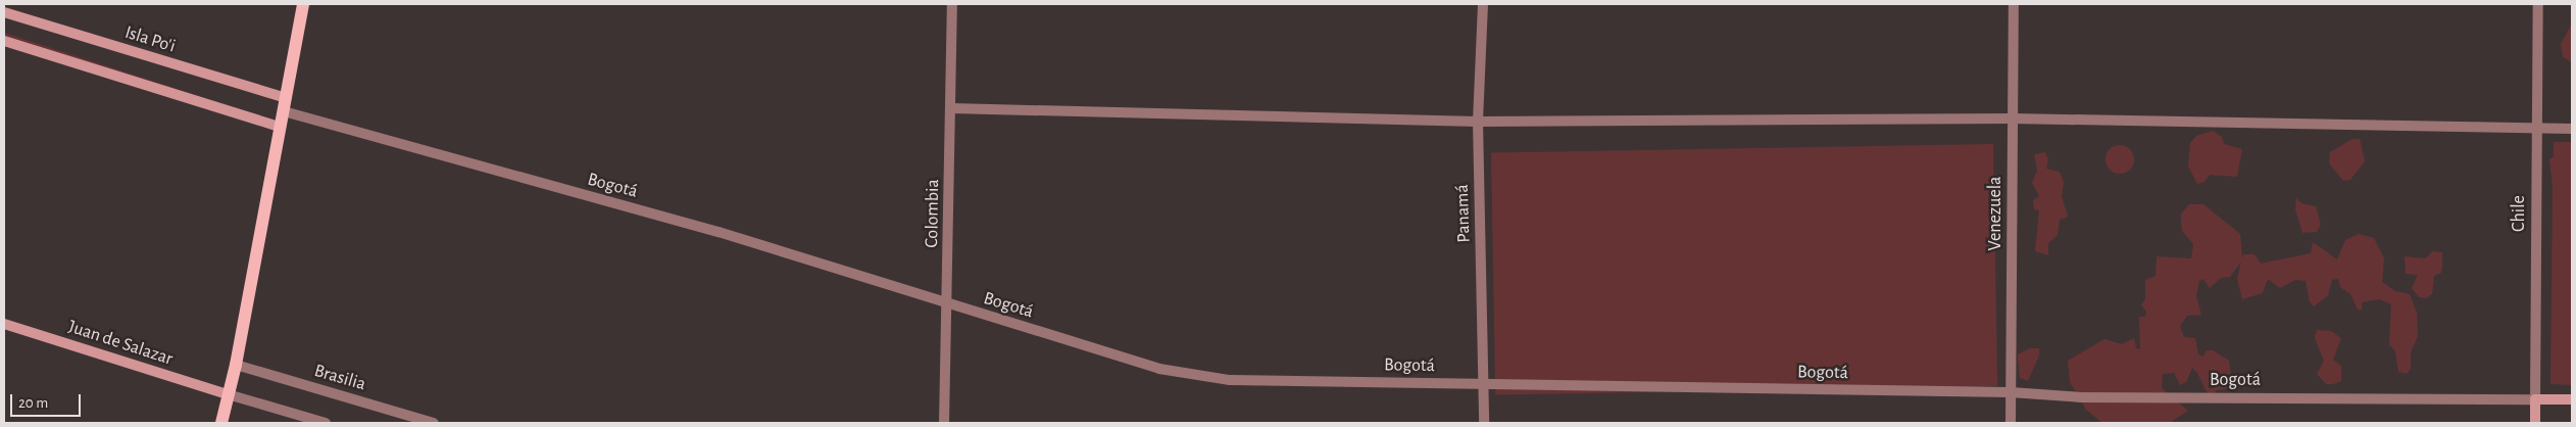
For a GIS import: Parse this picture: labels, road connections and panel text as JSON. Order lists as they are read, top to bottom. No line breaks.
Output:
{"streets":{"street":["Isla Po'i","Bogotá","Colombia","Panamá","Venezuela","Chile","Juan de Salazar","Brasilia"]},"crossings":[["Bogotá","Colombia"],["Bogotá","Panamá"],["Bogotá","Venezuela"],["Bogotá","Chile"]],"scale_bar":"20 m"}
